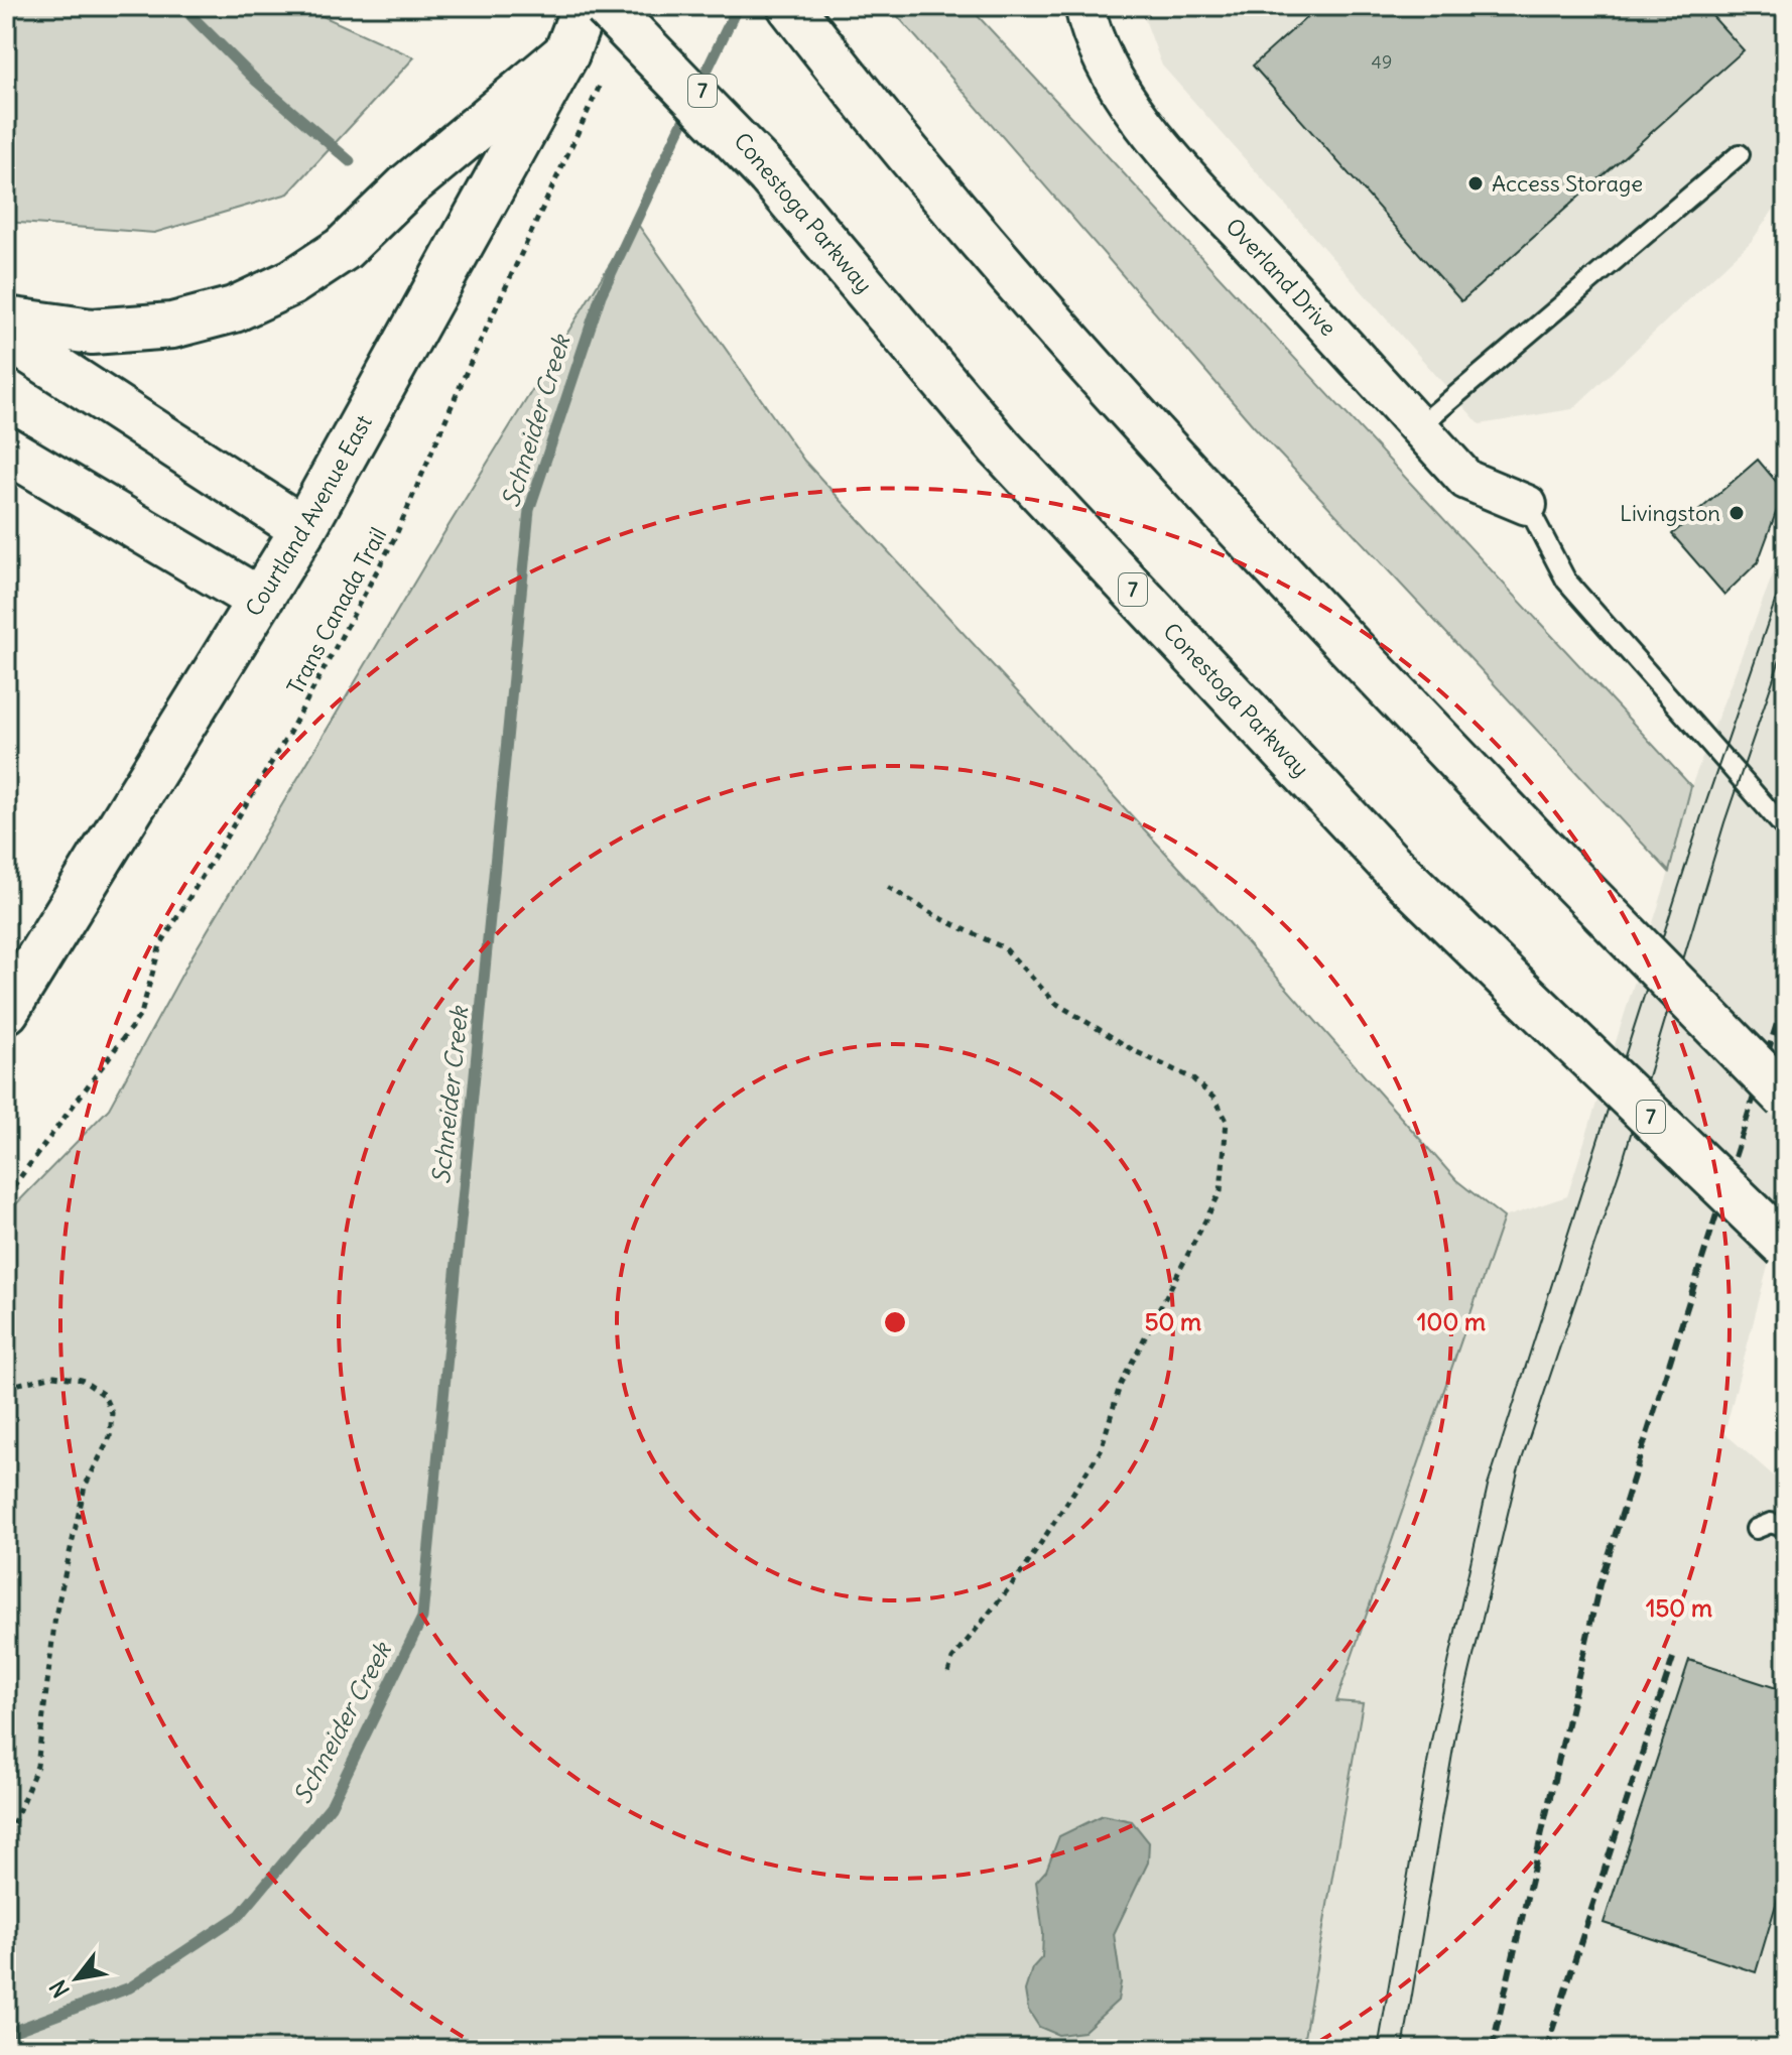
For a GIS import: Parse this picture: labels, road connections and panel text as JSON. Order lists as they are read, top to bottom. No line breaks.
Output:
{"streets":{"main road":["7","Conestoga Parkway","Courtland Avenue East"],"street":["Overland Drive"],"path":["Trans Canada Trail"]},"water":["Schneider Creek"],"places":["Access Storage","Livingston"],"house_numbers":["49"],"north":"bottom left","rings":["50 m","100 m","150 m"]}
